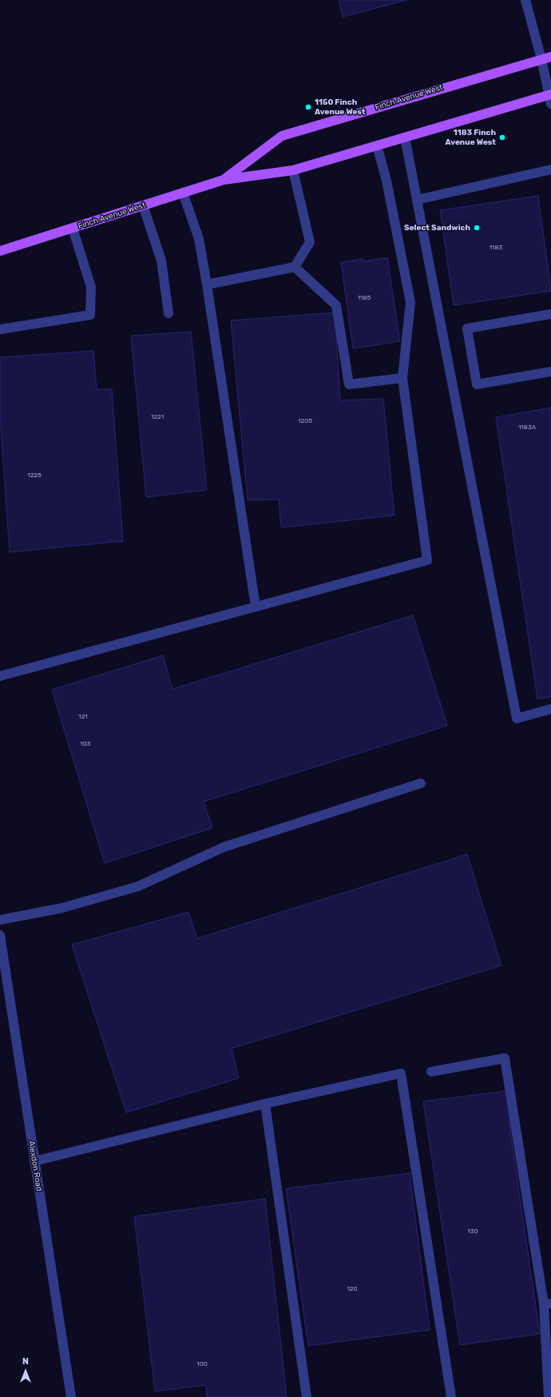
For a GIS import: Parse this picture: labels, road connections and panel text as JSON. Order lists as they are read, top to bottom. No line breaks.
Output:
{"streets":{"main road":["Finch Avenue West"],"street":["Alexdon Road"]},"places":["1150 Finch Avenue West","1183 Finch Avenue West","Select Sandwich"],"house_numbers":["1183","1185","1221","1205","1183A","1225","121","103","130","120","100"],"north":"top"}
